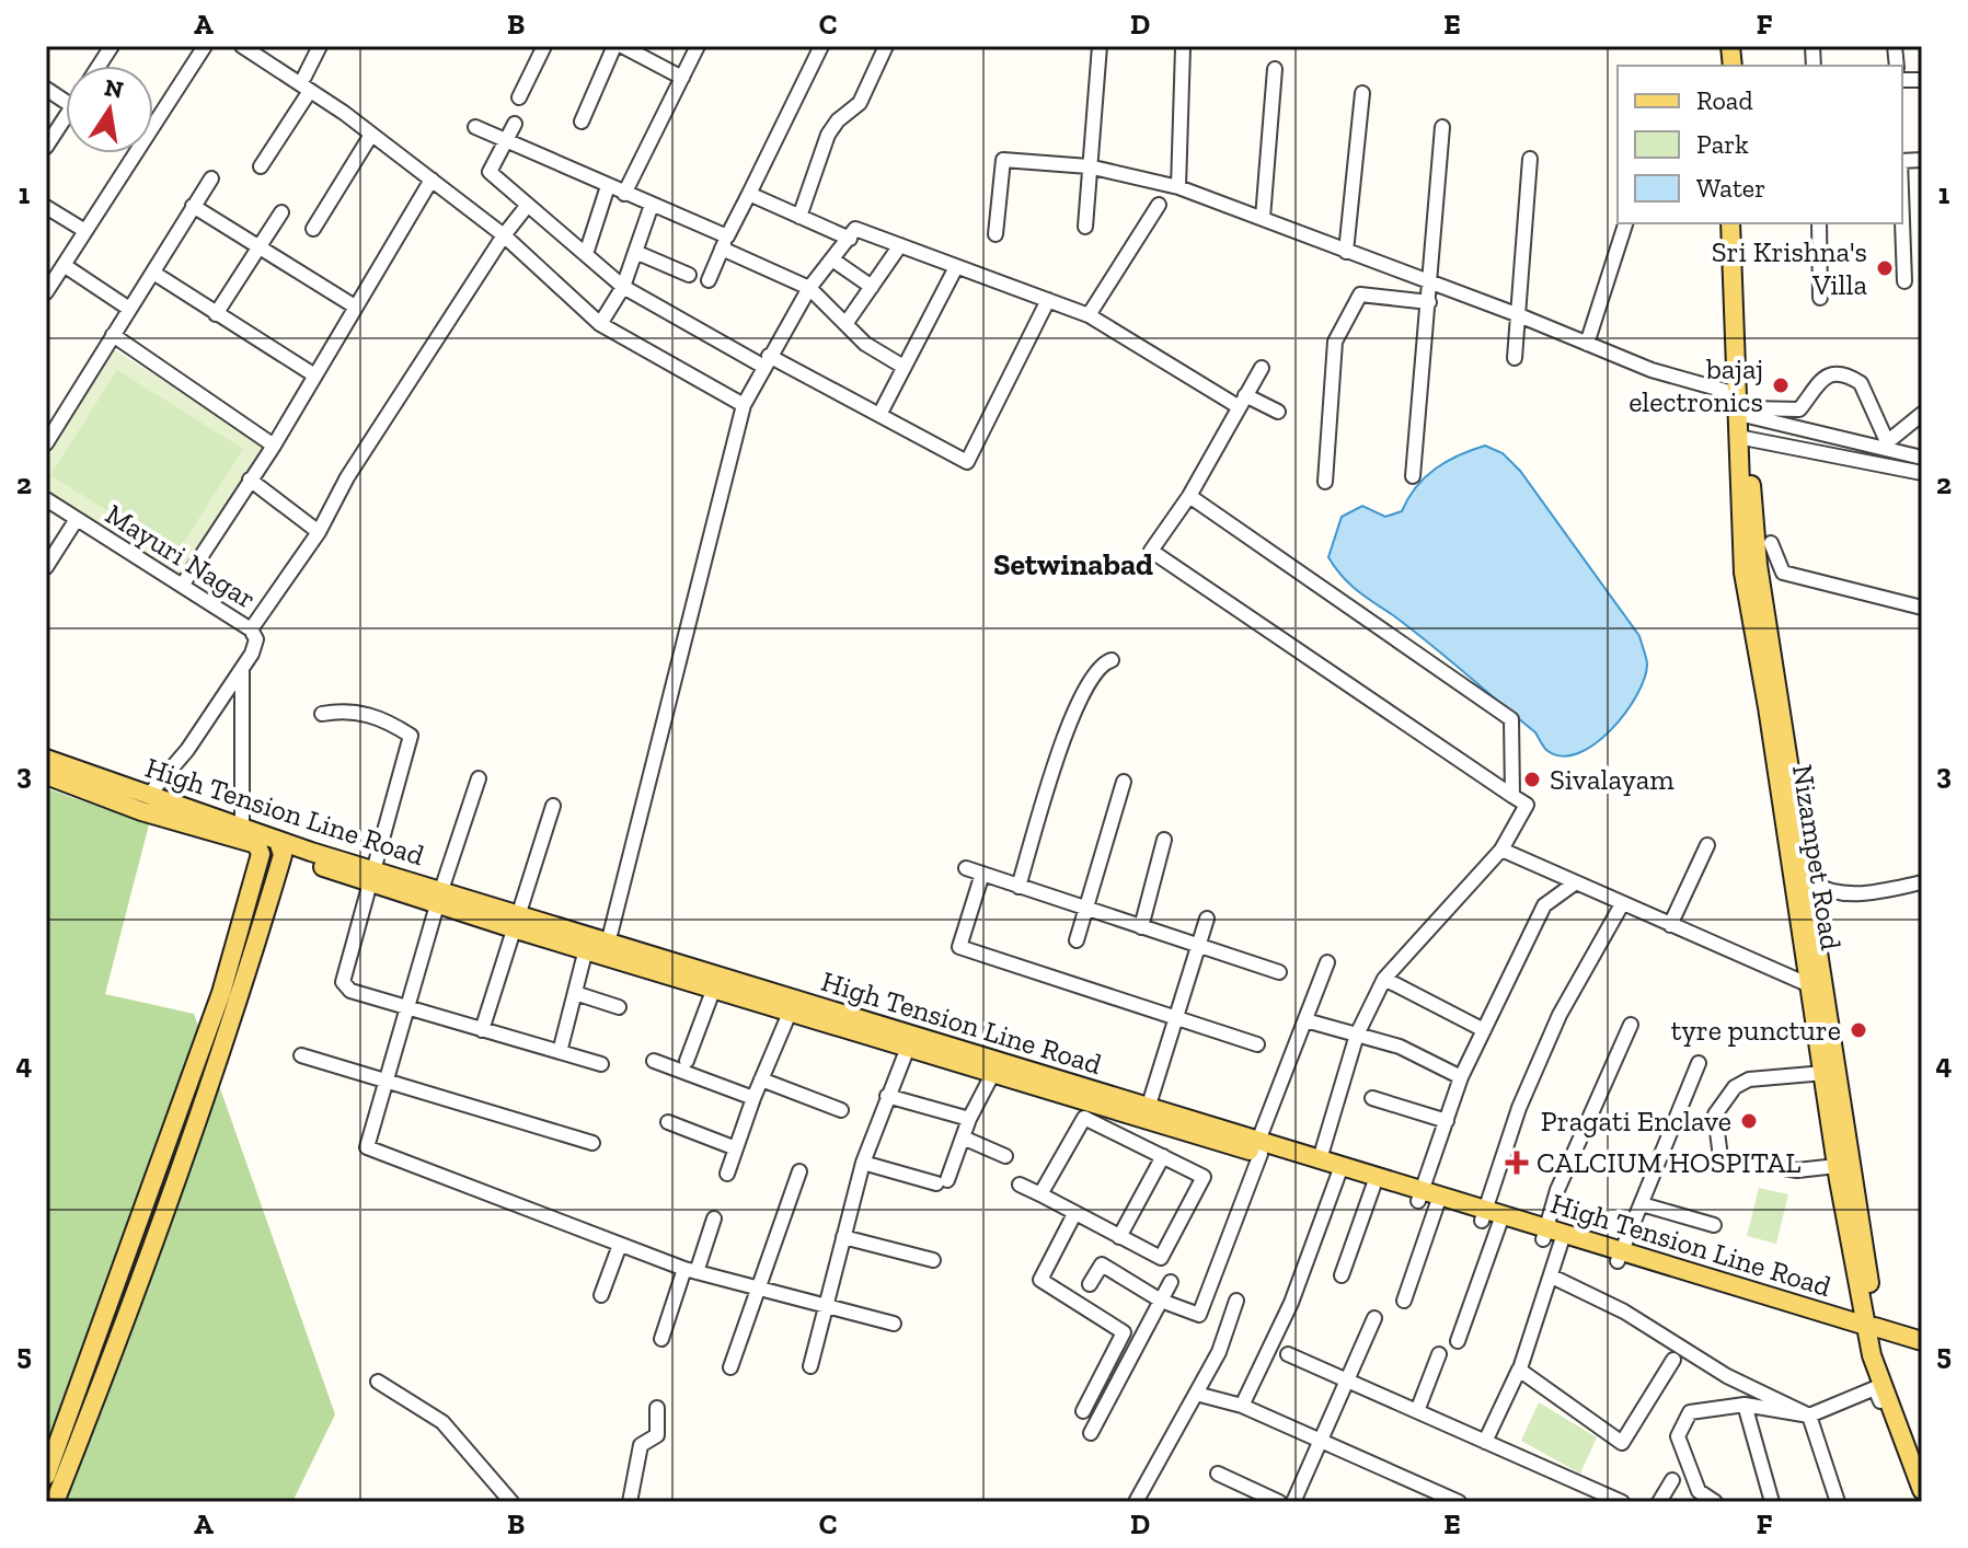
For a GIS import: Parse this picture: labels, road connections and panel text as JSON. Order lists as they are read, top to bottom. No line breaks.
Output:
{"streets":{"main road":["High Tension Line Road","Nizampet Road"],"street":["Mayuri Nagar"]},"crossings":[["Mayuri Nagar","High Tension Line Road"],["High Tension Line Road","Nizampet Road"]],"districts":["Setwinabad"],"places":{"other":["Sri Krishna's Villa","bajaj electronics","Sivalayam","tyre puncture","Pragati Enclave"],"health":["CALCIUM HOSPITAL"]},"legend":["Road","Park","Water"],"north":"top","grid":{"columns":["A","B","C","D","E","F"],"rows":["1","2","3","4","5"]}}
